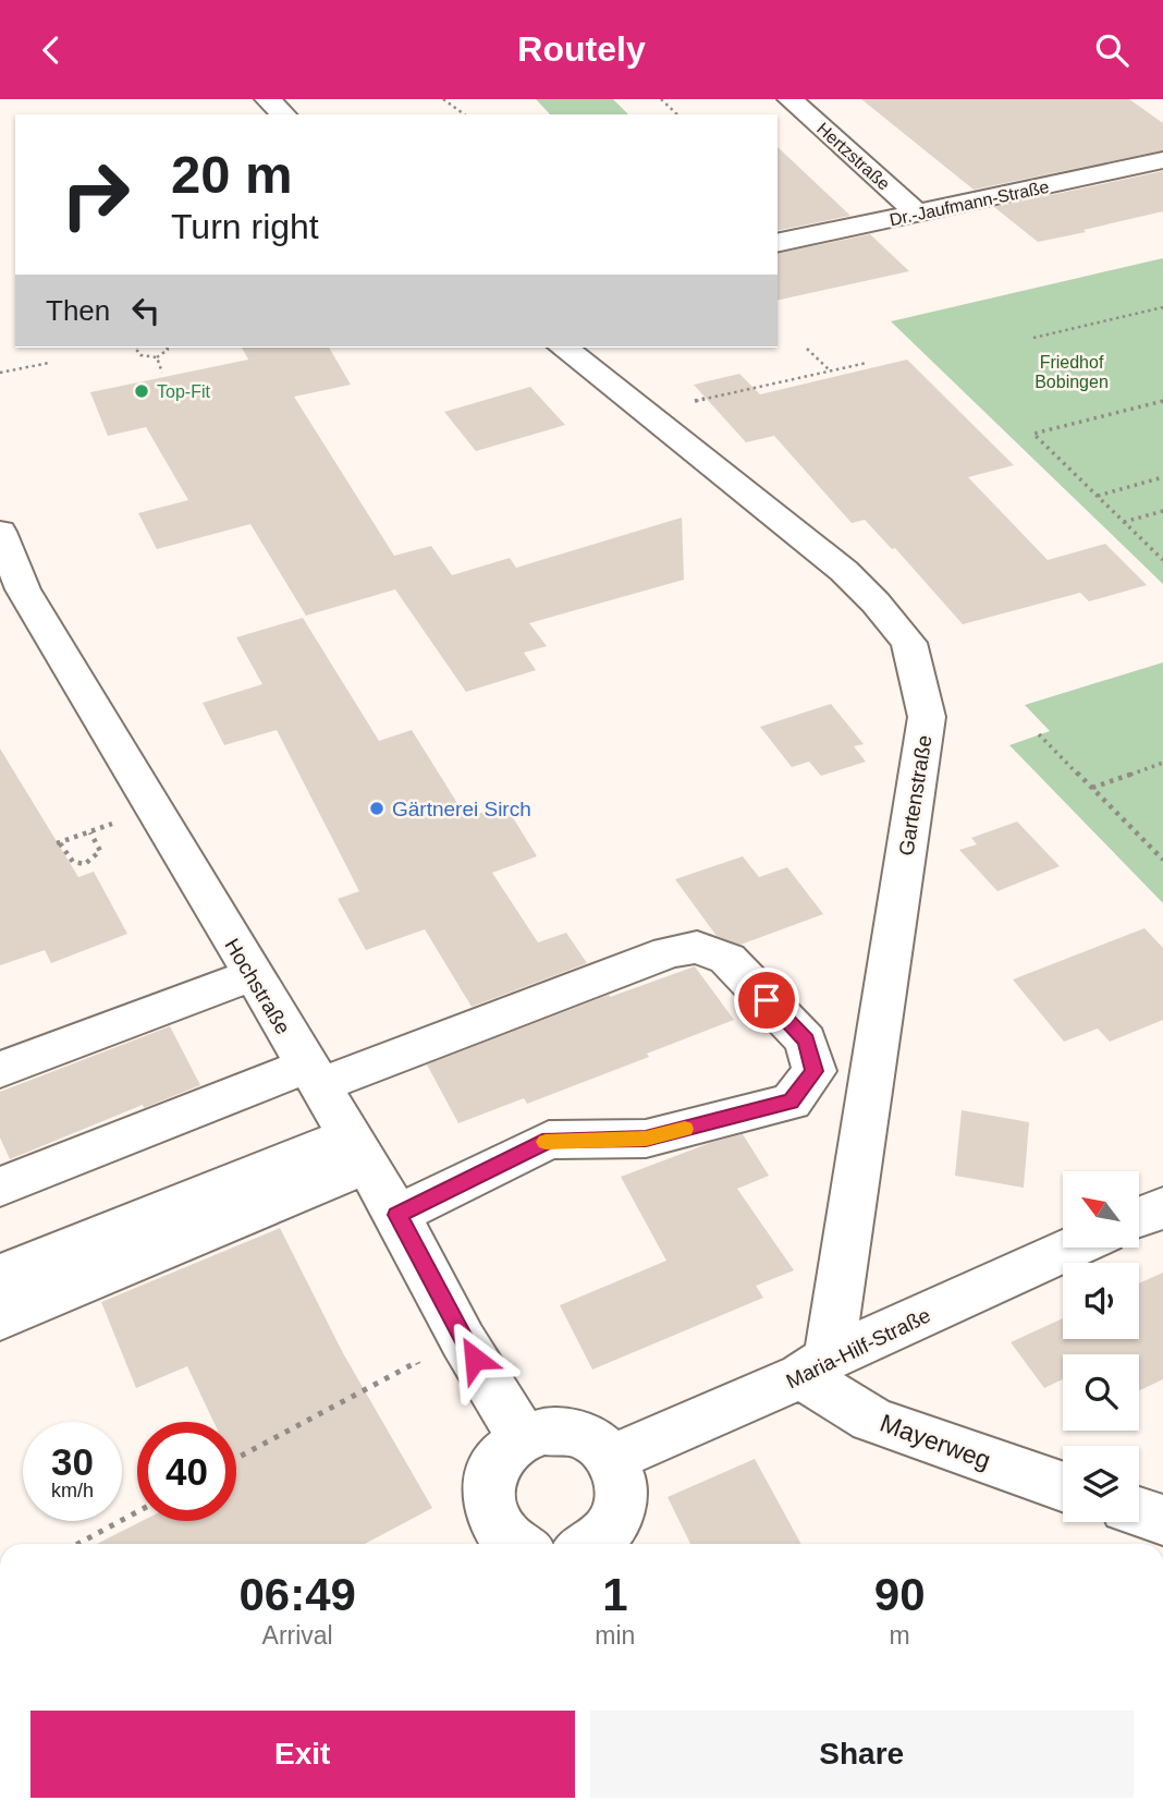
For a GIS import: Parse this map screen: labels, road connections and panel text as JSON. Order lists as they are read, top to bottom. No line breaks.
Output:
{"streets":{"street":["Hertzstraße","Dr.-Jaufmann-Straße","Gartenstraße","Hochstraße","Maria-Hilf-Straße","Mayerweg"]},"crossings":[["Hertzstraße","Dr.-Jaufmann-Straße"],["Gartenstraße","Maria-Hilf-Straße"],["Gartenstraße","Mayerweg"],["Maria-Hilf-Straße","Mayerweg"]],"parks":["Friedhof Bobingen"],"places":["Top-Fit","Gärtnerei Sirch"],"north":"top left","page":{"header":"Routely","turn":["20 m","Turn right"],"then":"Then","speed":"30 km/h","limit":"40","eta":["06:49","Arrival","1","min","90","m"],"buttons":["Exit","Share"]}}
